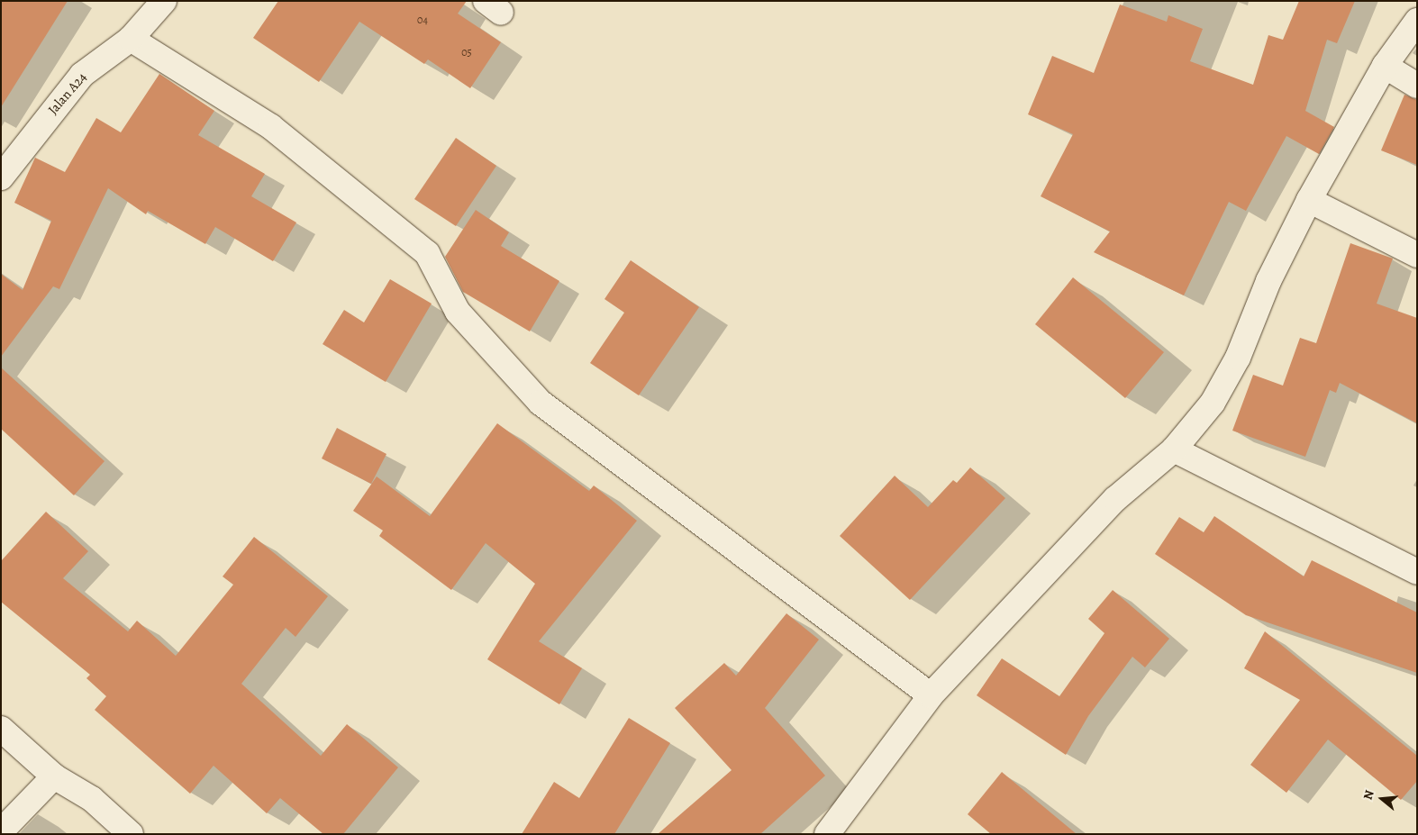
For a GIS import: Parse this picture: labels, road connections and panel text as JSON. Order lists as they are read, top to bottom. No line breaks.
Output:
{"streets":{"street":["Jalan A24"]},"house_numbers":["04","05"],"north":"left"}
